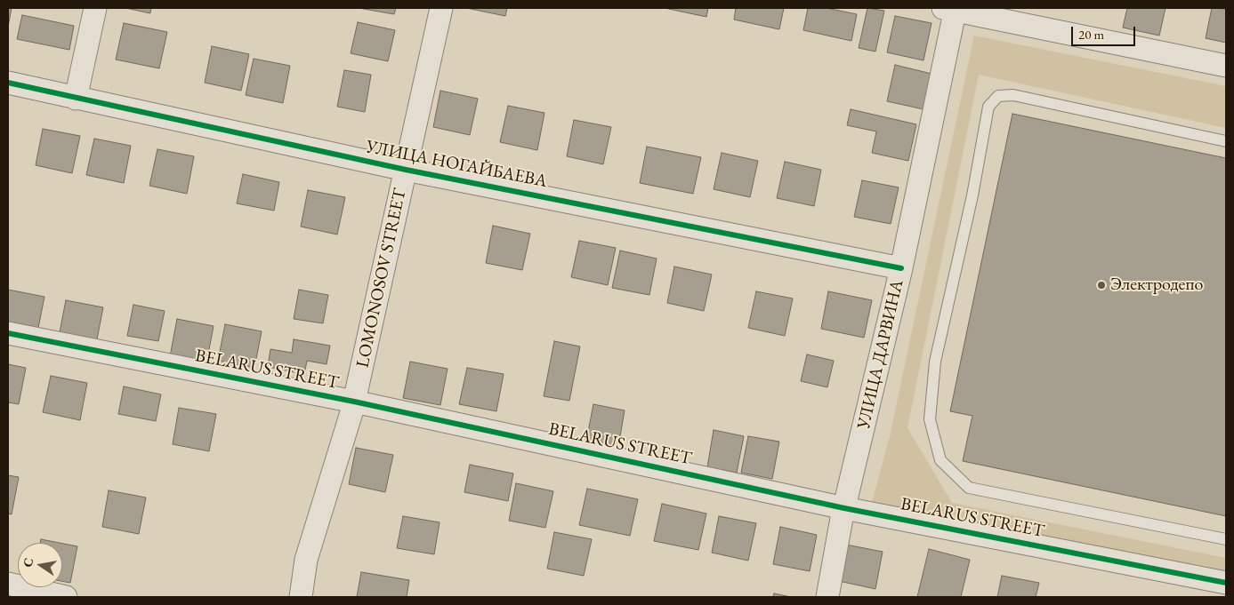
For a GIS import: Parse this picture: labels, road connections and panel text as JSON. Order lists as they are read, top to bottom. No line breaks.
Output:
{"streets":{"street":["УЛИЦА НОГАЙБАЕВА","LOMONOSOV STREET","УЛИЦА ДАРВИНА","BELARUS STREET"]},"crossings":[["УЛИЦА НОГАЙБАЕВА","LOMONOSOV STREET"],["УЛИЦА НОГАЙБАЕВА","УЛИЦА ДАРВИНА"],["LOMONOSOV STREET","BELARUS STREET"],["УЛИЦА ДАРВИНА","BELARUS STREET"]],"places":["Электродепо"],"scale_bar":"20 m","north":"left"}
